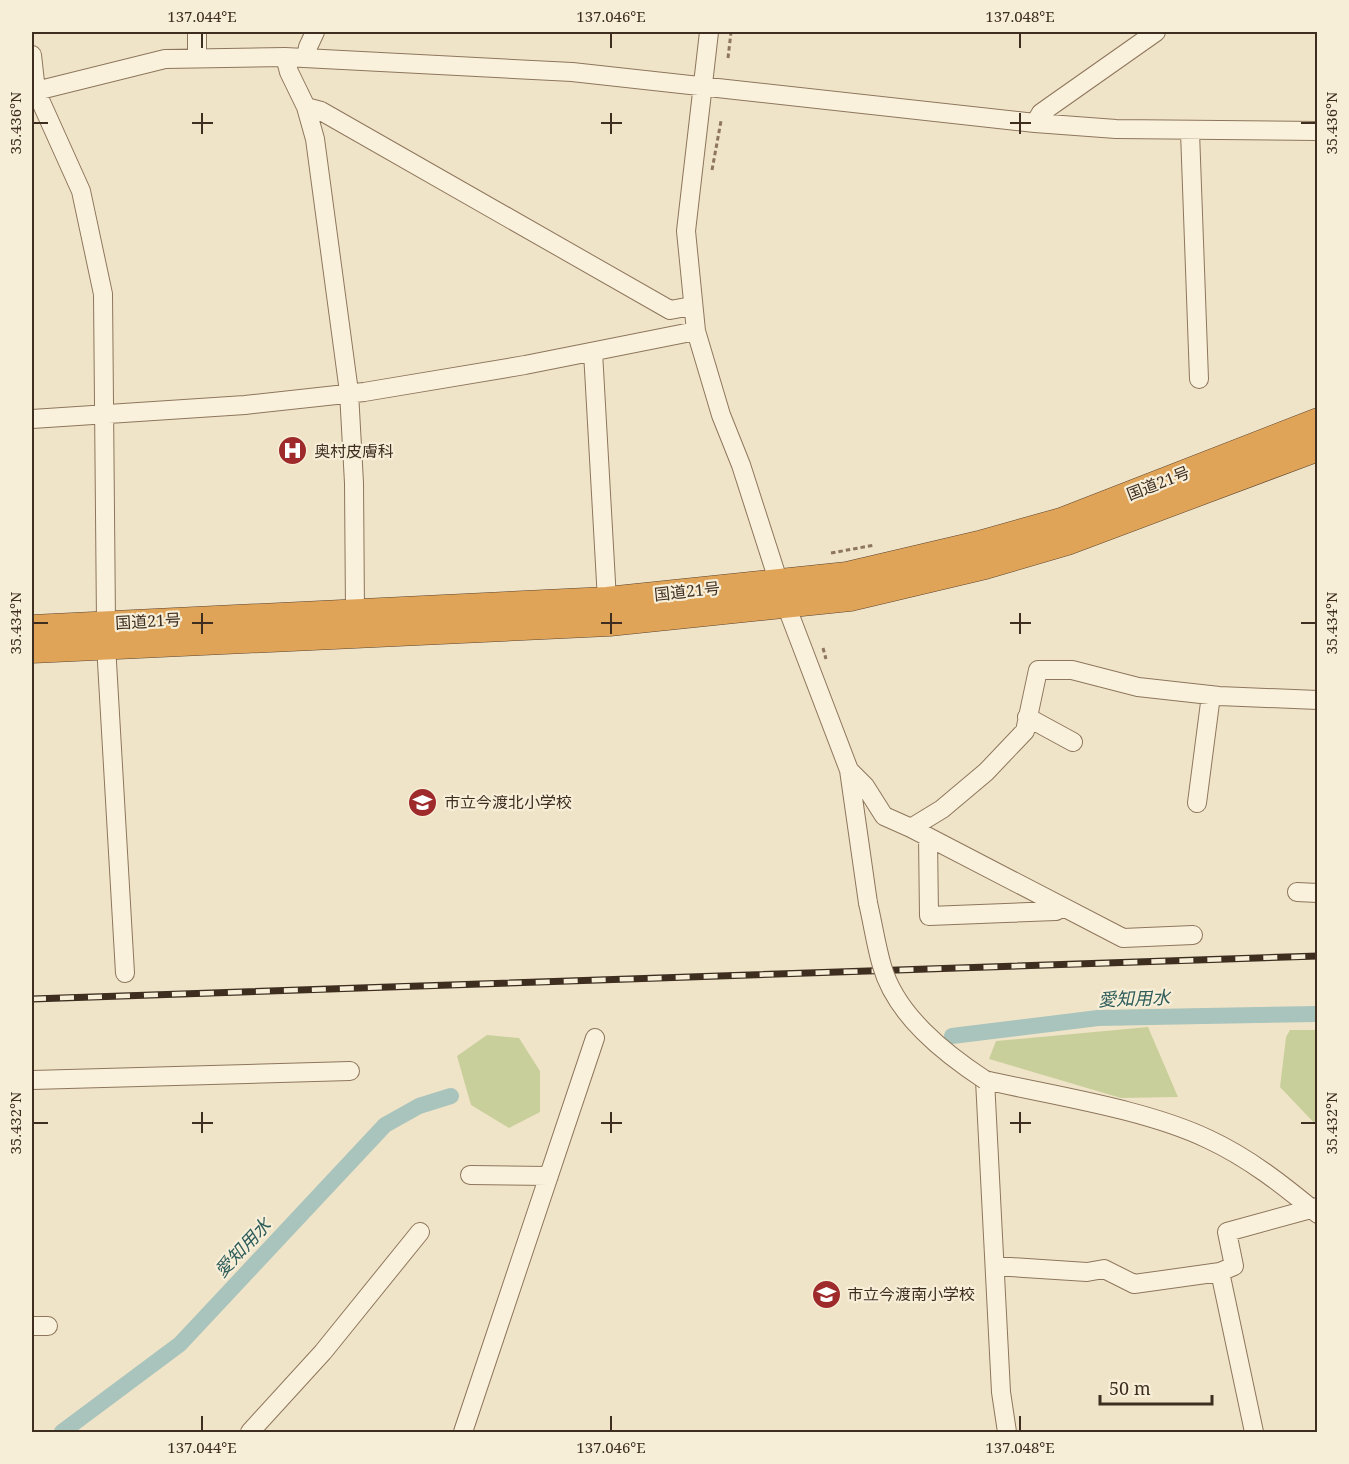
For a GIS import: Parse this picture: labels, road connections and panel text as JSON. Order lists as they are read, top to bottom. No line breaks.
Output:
{"streets":{"highway":["国道21号"]},"water":["愛知用水"],"places":{"hospital":["奥村皮膚科"],"school or university":["市立今渡北小学校","市立今渡南小学校"]},"scale_bar":"50 m","coordinates":["137.044°E","137.046°E","137.048°E","35.436°N","35.434°N","35.432°N"]}
